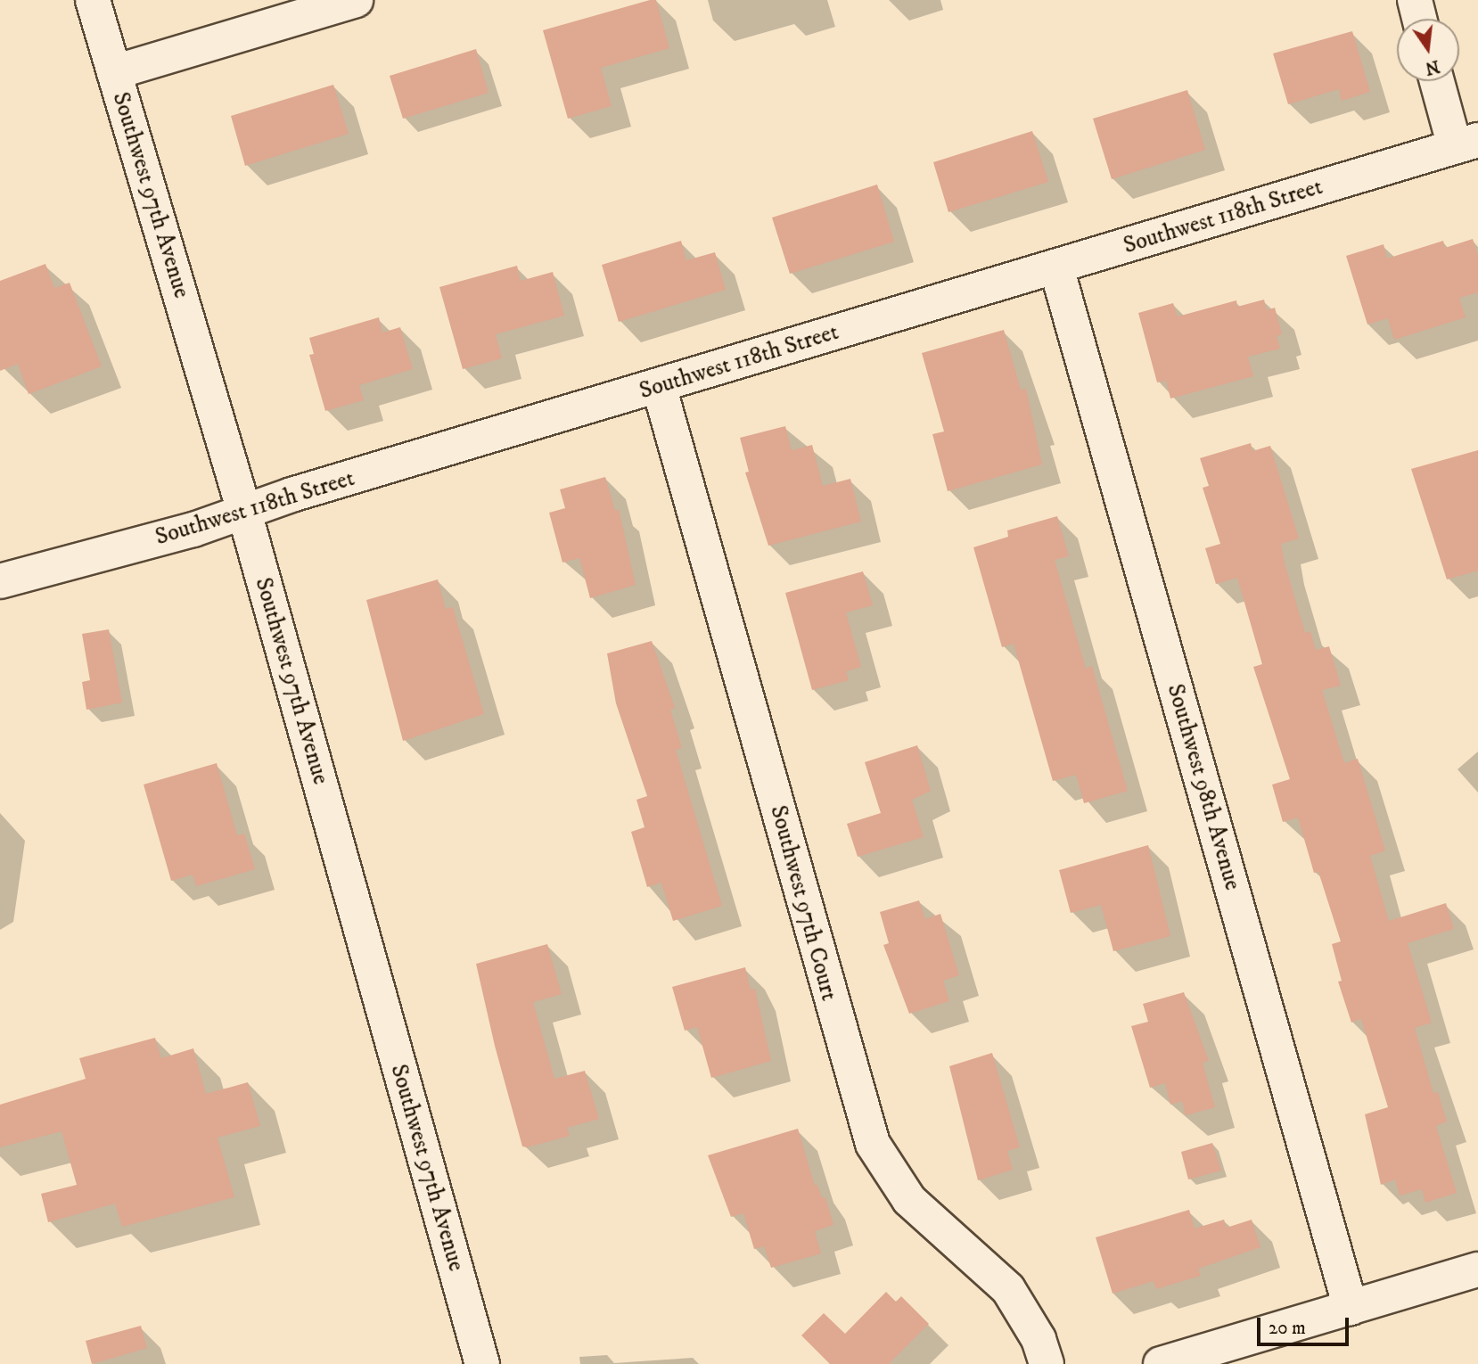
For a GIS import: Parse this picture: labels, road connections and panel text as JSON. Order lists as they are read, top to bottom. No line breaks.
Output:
{"streets":{"street":["Southwest 97th Avenue","Southwest 118th Street","Southwest 98th Avenue","Southwest 97th Court"]},"crossings":[["Southwest 97th Avenue","Southwest 118th Street"],["Southwest 118th Street","Southwest 98th Avenue"],["Southwest 118th Street","Southwest 97th Court"]],"scale_bar":"20 m","north":"bottom"}
